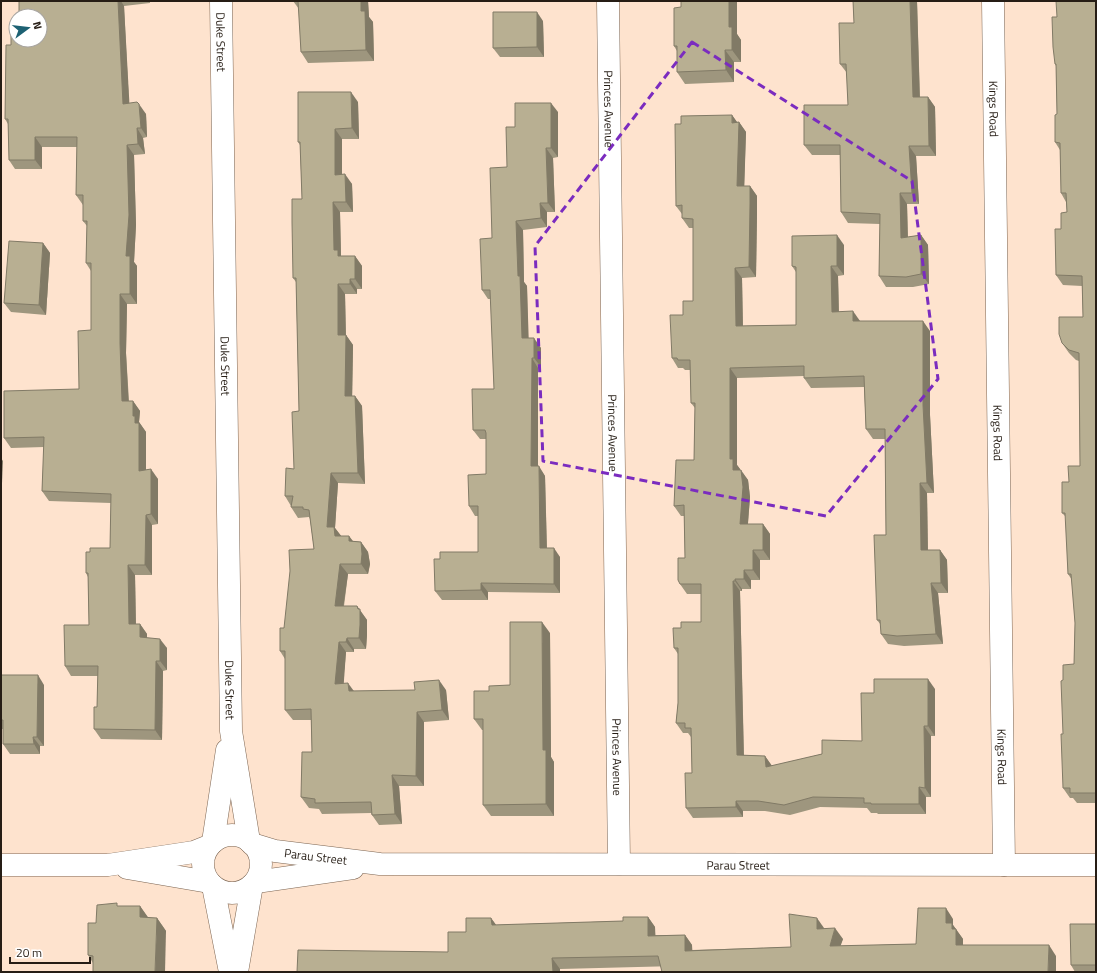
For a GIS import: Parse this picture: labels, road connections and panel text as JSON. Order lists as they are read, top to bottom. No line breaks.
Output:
{"streets":{"street":["Duke Street","Princes Avenue","Kings Road","Parau Street"]},"crossings":[["Duke Street","Parau Street"],["Princes Avenue","Parau Street"],["Kings Road","Parau Street"]],"scale_bar":"20 m","north":"right"}
